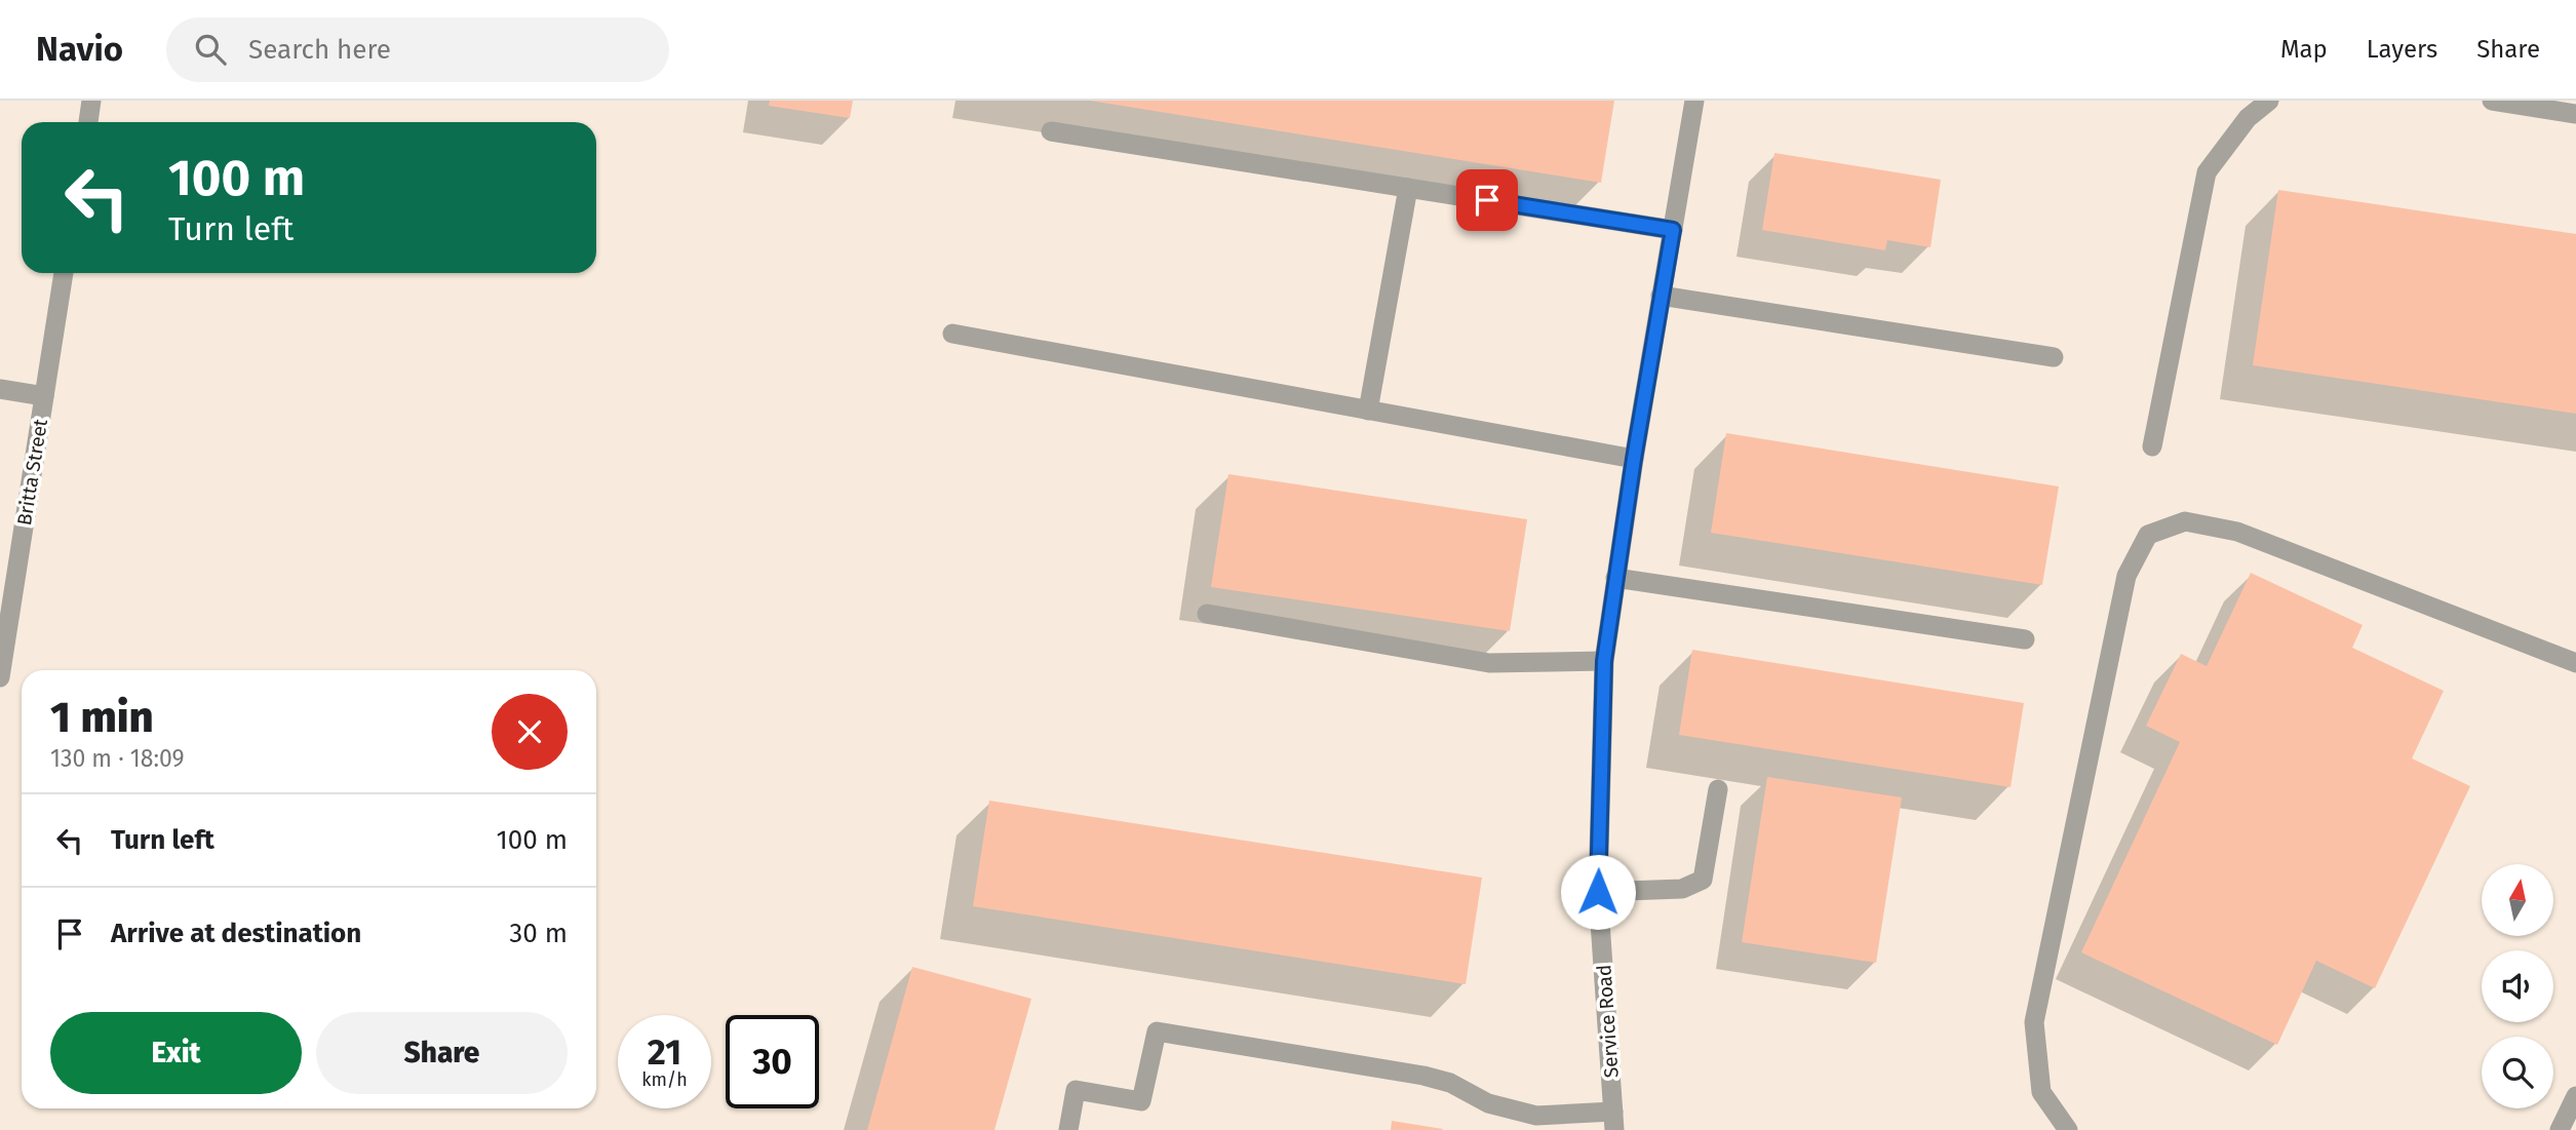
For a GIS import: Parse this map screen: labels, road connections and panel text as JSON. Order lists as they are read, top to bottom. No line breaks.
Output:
{"streets":{"street":["Britta Street","Service Road"]},"north":"top","page":{"header":"Navio","search":"Search here","nav":["Map","Layers","Share"],"turn":["100 m","Turn left"],"heading":["1 min","130 m · 18:09"],"list":[{"name":"Turn left","value":"100 m"},{"name":"Arrive at destination","value":"30 m"}],"buttons":["Exit","Share"],"speed":"21 km/h","limit":"30"}}
